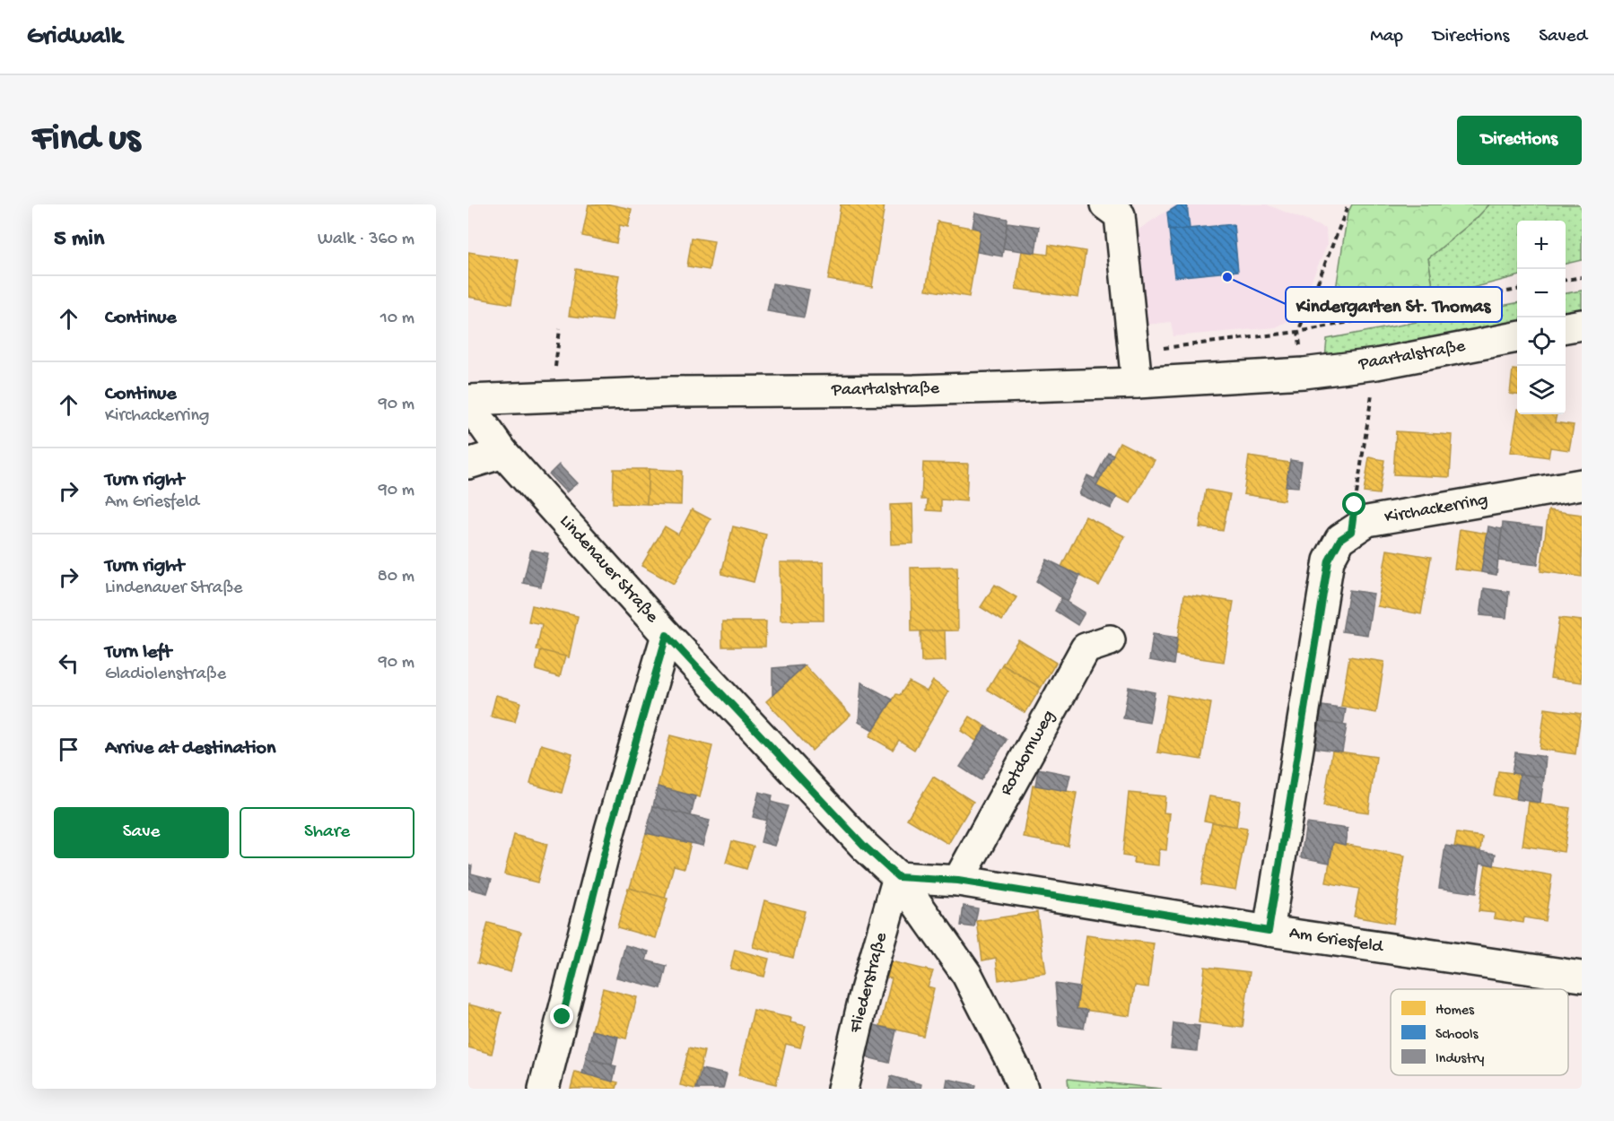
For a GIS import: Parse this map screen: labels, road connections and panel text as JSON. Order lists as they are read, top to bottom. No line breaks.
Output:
{"streets":{"street":["Paartalstraße","Kirchackerring","Lindenauer Straße","Rotdornweg","Am Griesfeld","Fliederstraße"]},"crossings":[["Kirchackerring","Am Griesfeld"],["Lindenauer Straße","Am Griesfeld"],["Lindenauer Straße","Fliederstraße"],["Rotdornweg","Am Griesfeld"],["Am Griesfeld","Fliederstraße"]],"places":["Kindergarten St. Thomas"],"legend":["Homes","Schools","Industry"],"page":{"header":"Gridwalk","nav":["Map","Directions","Saved"],"buttons":["Directions",["Save","Share"]],"title":"Find us","heading":["5 min","Walk · 360 m"],"map_buttons":["+","−"],"list":[["Continue","10 m"],["Continue","Kirchackerring","90 m"],["Turn right","Am Griesfeld","90 m"],["Turn right","Lindenauer Straße","80 m"],["Turn left","Gladiolenstraße","90 m"],"Arrive at destination"]}}
